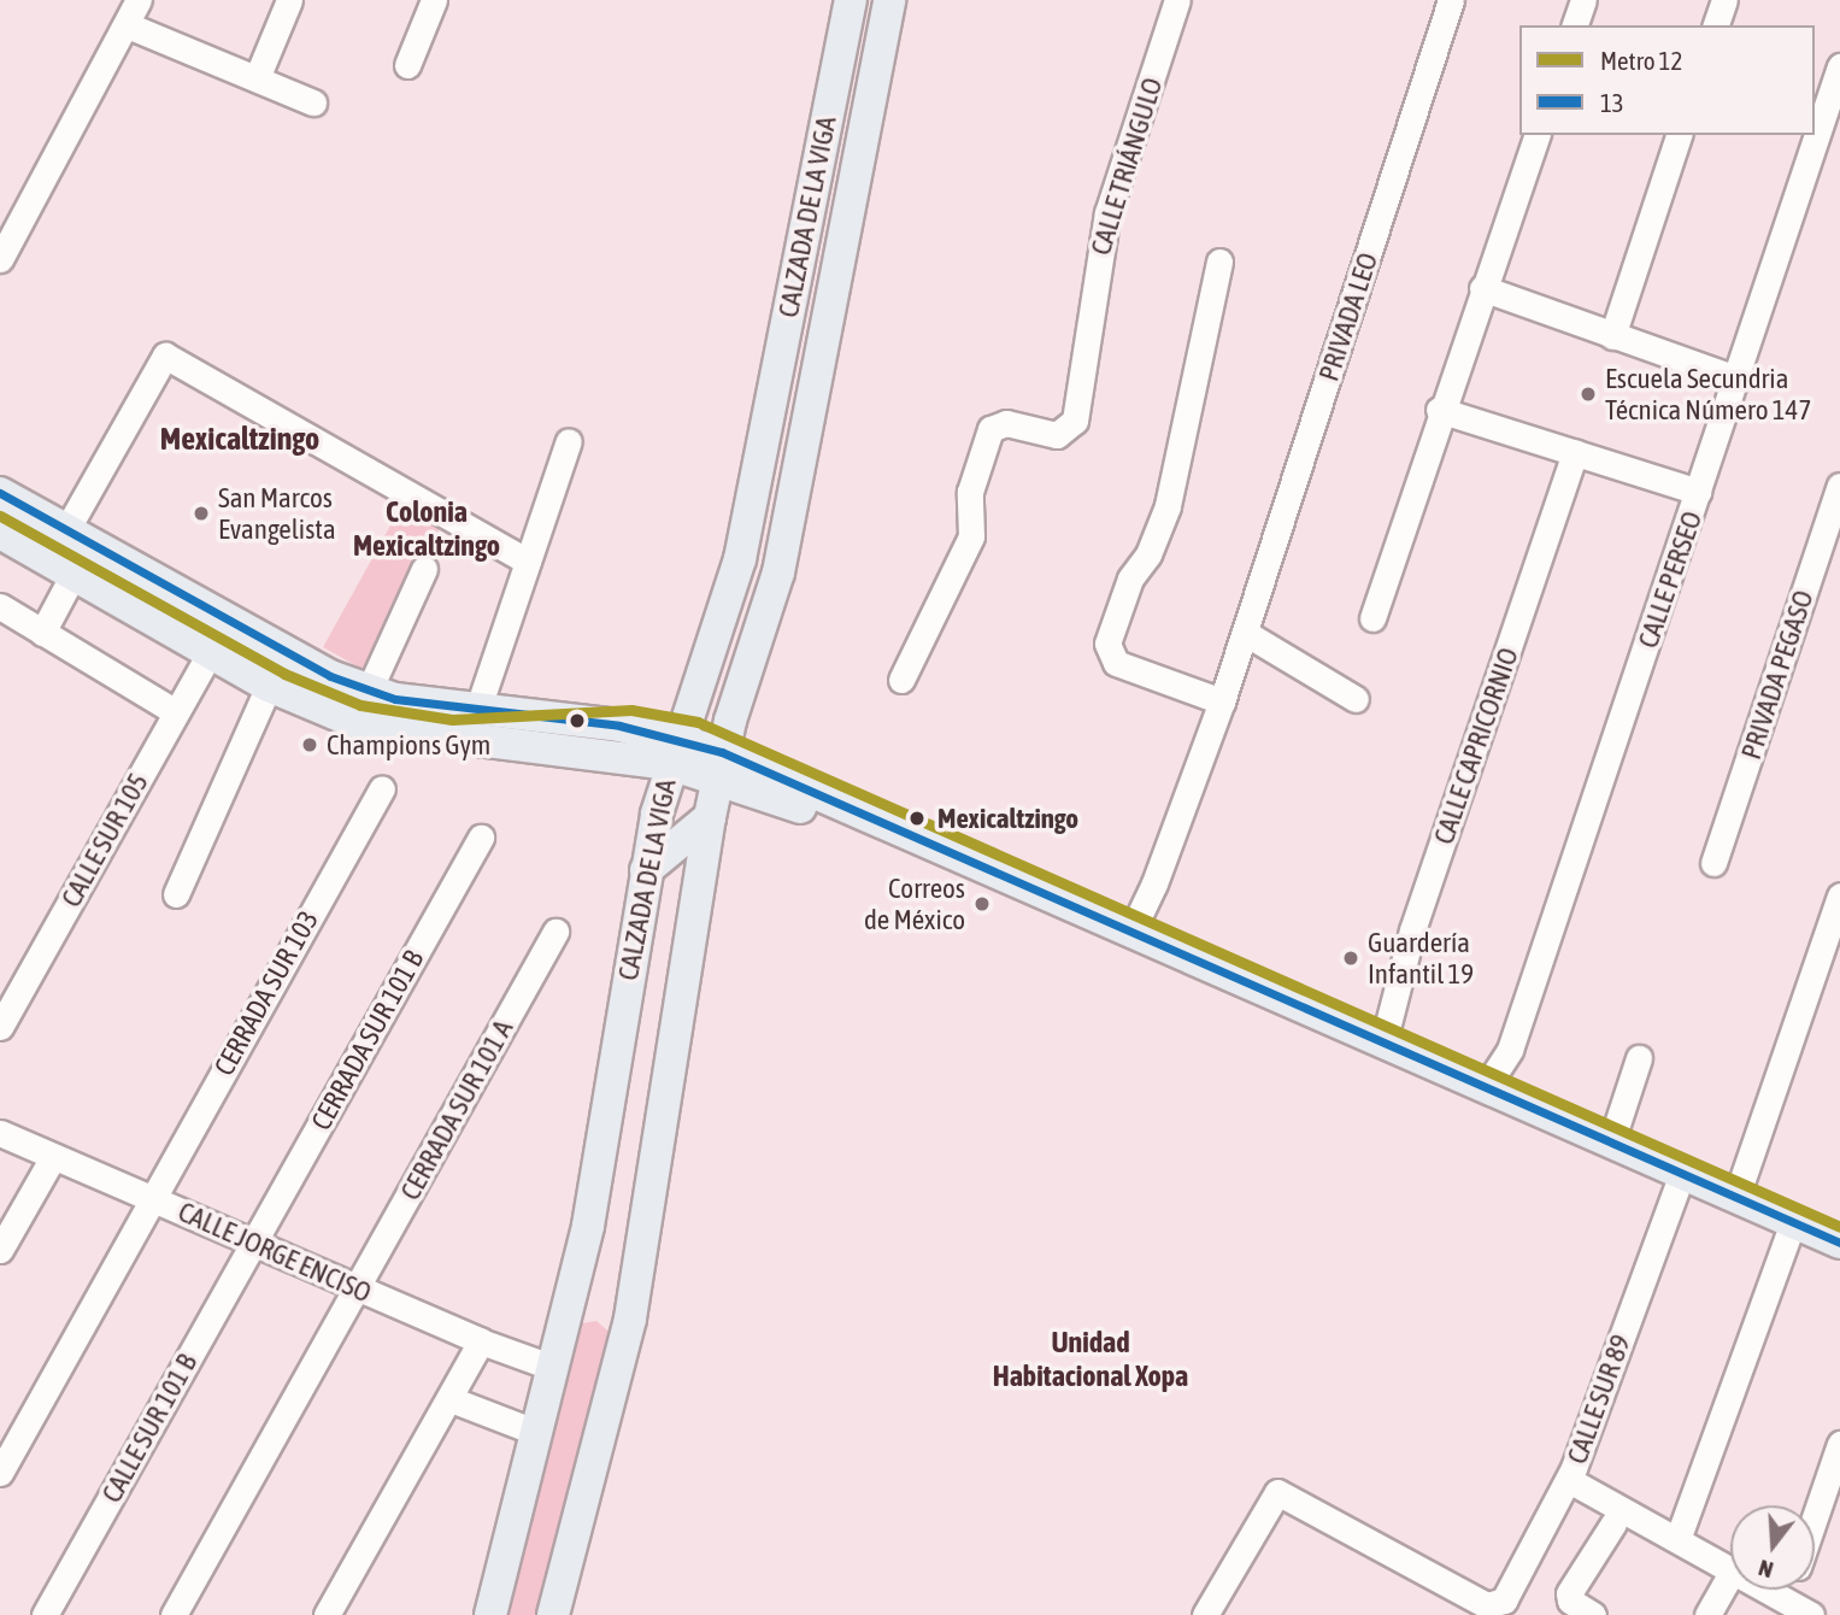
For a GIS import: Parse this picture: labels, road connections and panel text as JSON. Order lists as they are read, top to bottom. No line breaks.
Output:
{"streets":{"main road":["CALZADA DE LA VIGA"],"street":["CALLE TRIÁNGULO","PRIVADA LEO","CALLE PERSEO","PRIVADA PEGASO","CALLE CAPRICORNIO","CALLE SUR 105","CERRADA SUR 103","CERRADA SUR 101 B","CERRADA SUR 101 A","CALLE JORGE ENCISO","CALLE SUR 89","CALLE SUR 101 B"]},"crossings":[["CALZADA DE LA VIGA","CALLE JORGE ENCISO"],["CERRADA SUR 103","CALLE JORGE ENCISO"],["CERRADA SUR 101 B","CALLE JORGE ENCISO"],["CERRADA SUR 101 B","CALLE SUR 101 B"],["CERRADA SUR 101 A","CALLE JORGE ENCISO"],["CALLE JORGE ENCISO","CALLE SUR 101 B"]],"districts":["Mexicaltzingo","Colonia Mexicaltzingo","Unidad Habitacional Xopa"],"places":["Escuela Secundria Técnica Número 147","San Marcos Evangelista","Champions Gym","Mexicaltzingo","Correos de México","Guardería Infantil 19"],"lines":["transit line 13","metro line 12"],"legend":["Metro 12","13"],"north":"bottom"}
